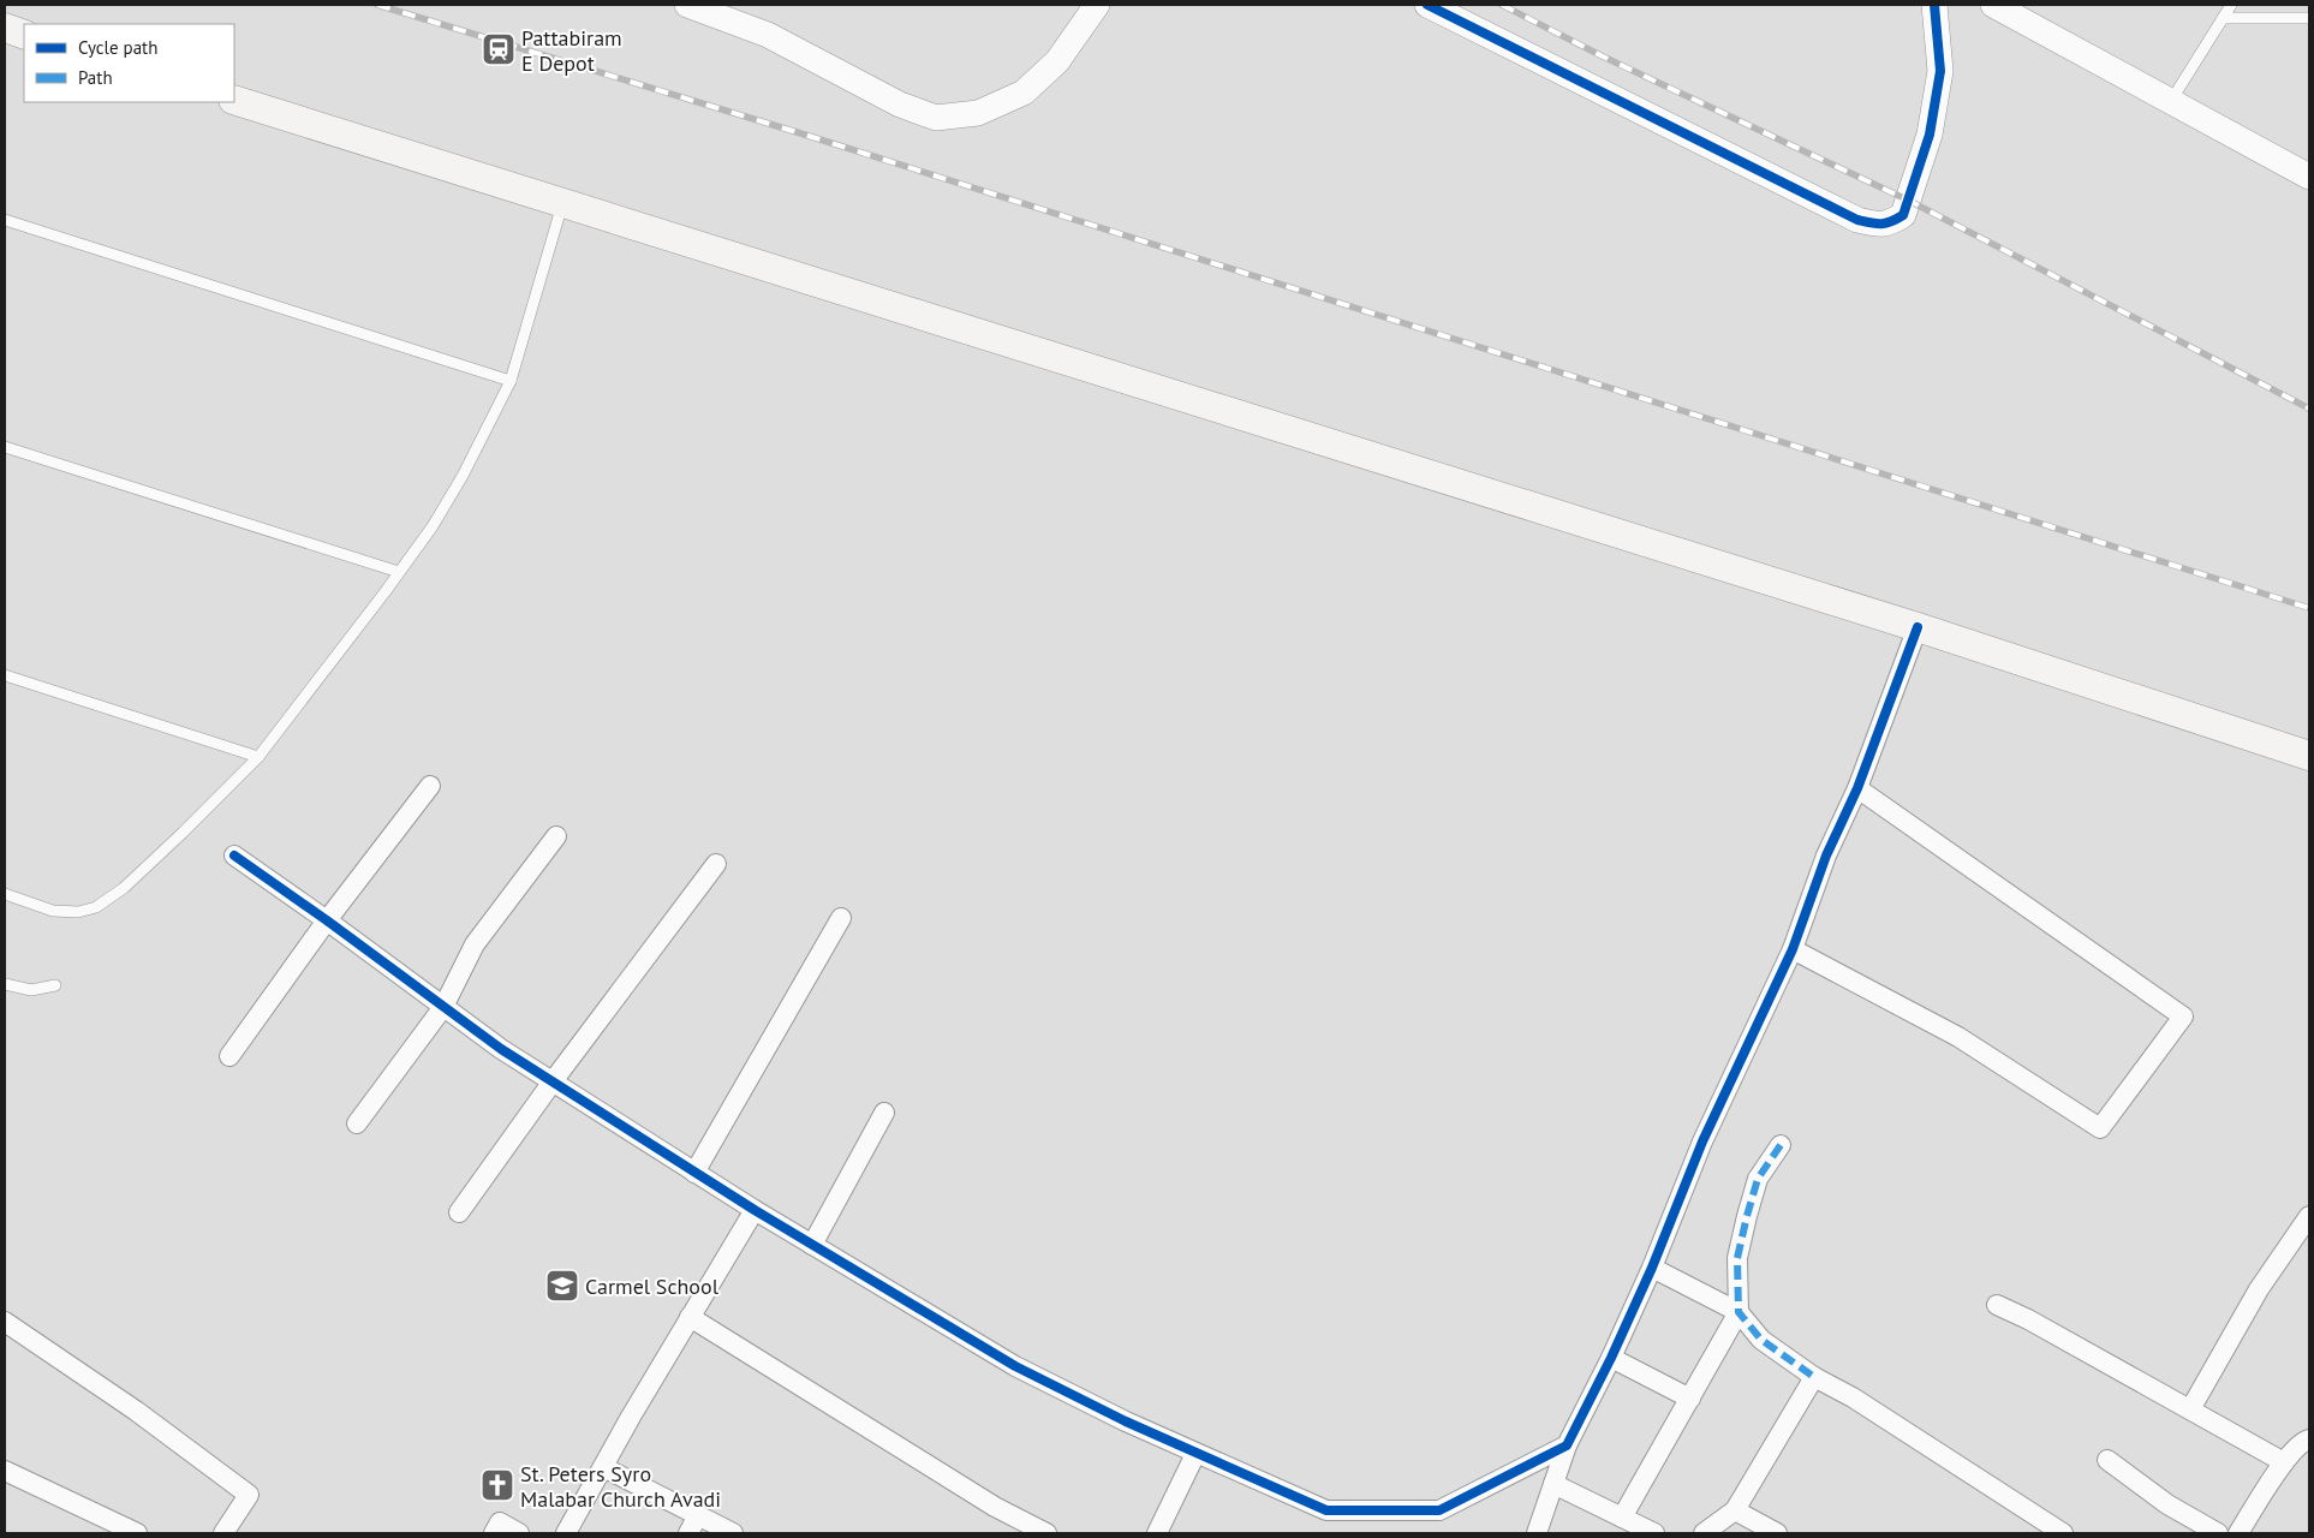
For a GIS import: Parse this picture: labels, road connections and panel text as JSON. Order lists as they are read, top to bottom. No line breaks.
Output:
{"places":{"station":["Pattabiram E Depot"],"school or university":["Carmel School"],"church":["St. Peters Syro Malabar Church Avadi"]},"legend":["Cycle path","Path"]}
